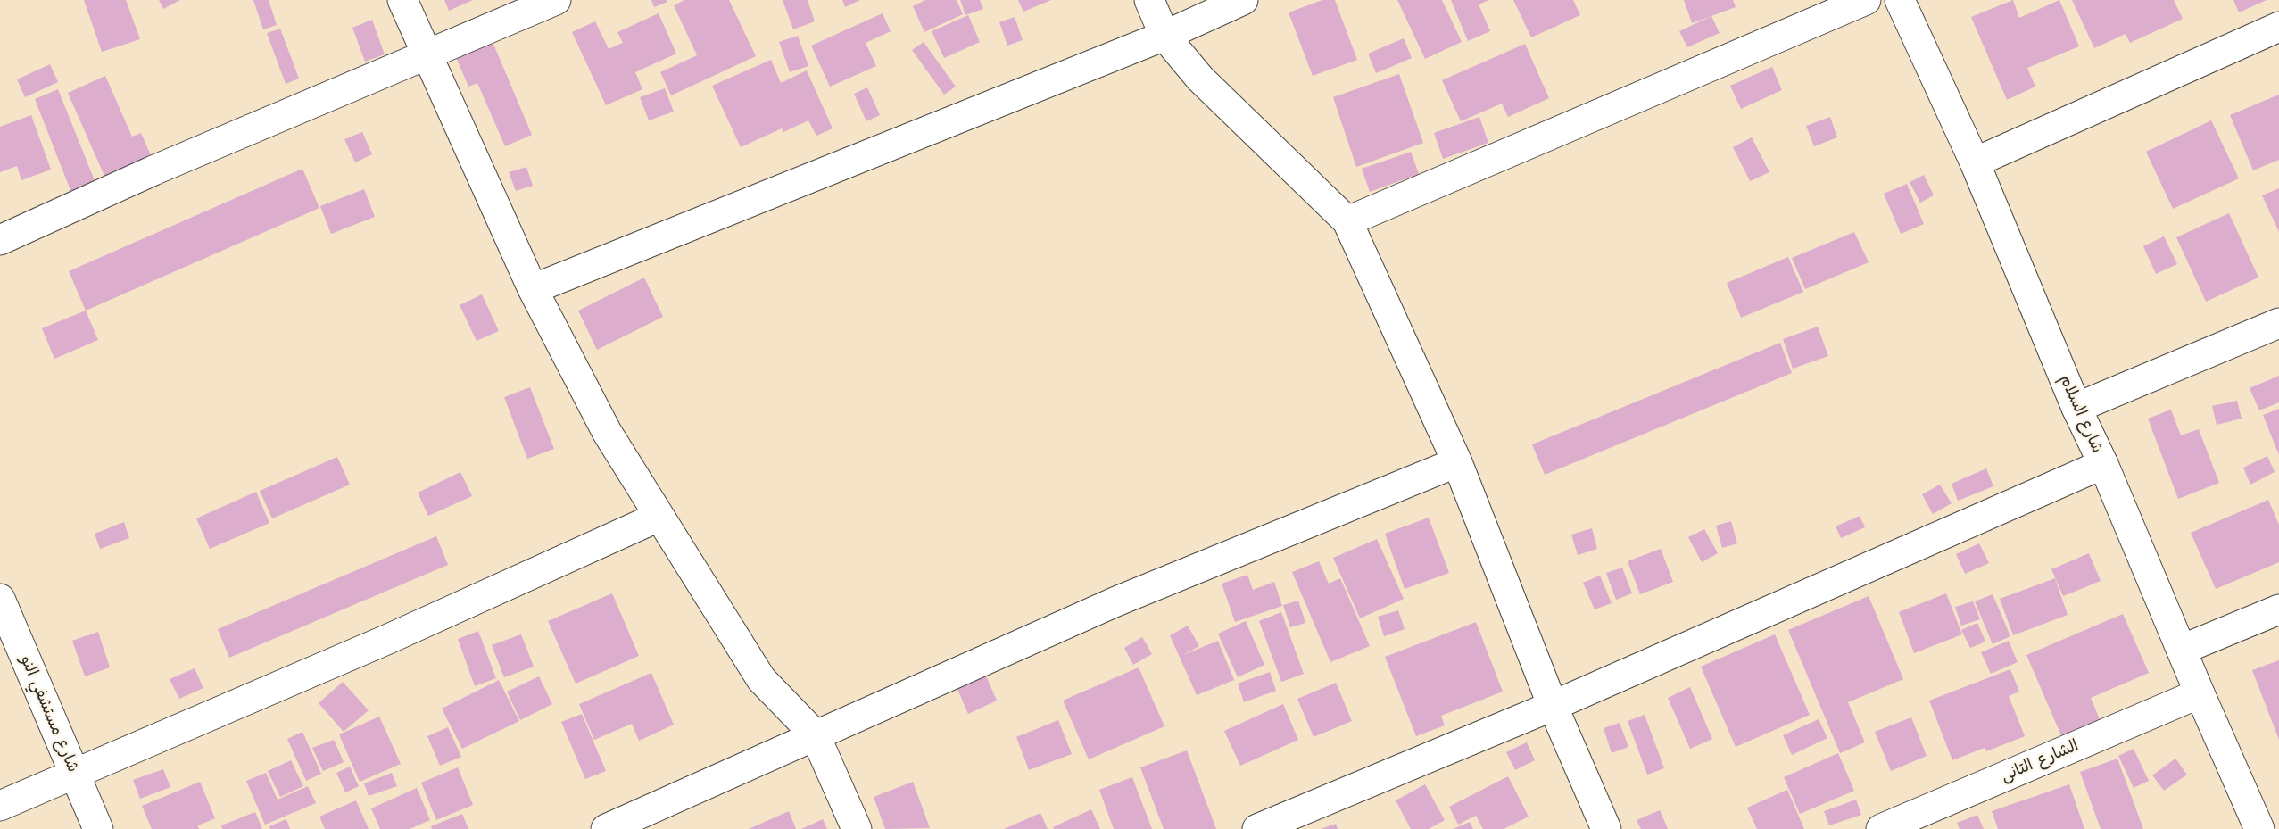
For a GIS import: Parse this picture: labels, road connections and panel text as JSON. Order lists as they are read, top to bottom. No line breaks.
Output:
{"streets":{"street":["شارع السلام","شارع مستشفي النو","الشارع التانى"]},"crossings":[["شارع السلام","الشارع التانى"]]}
